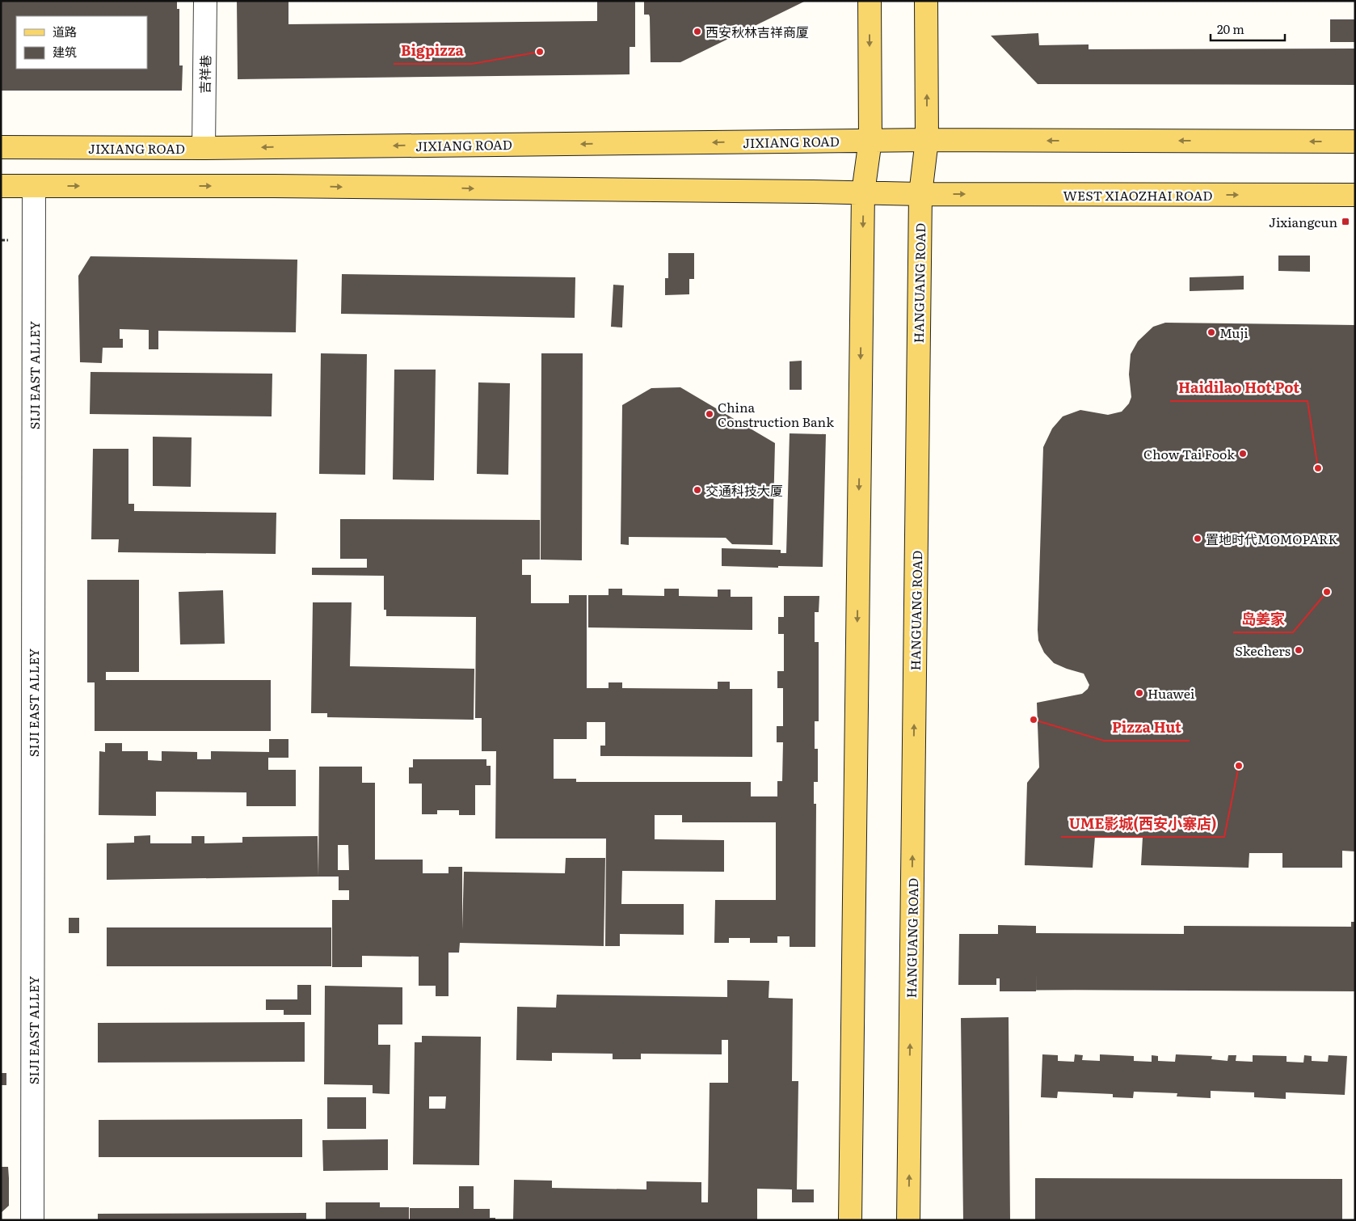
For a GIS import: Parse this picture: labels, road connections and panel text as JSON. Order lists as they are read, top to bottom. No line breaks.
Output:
{"streets":{"main road":["JIXIANG ROAD","WEST XIAOZHAI ROAD","HANGUANG ROAD"],"street":["吉祥巷","SIJI EAST ALLEY"]},"crossings":[["吉祥巷","JIXIANG ROAD"],["JIXIANG ROAD","HANGUANG ROAD"],["WEST XIAOZHAI ROAD","HANGUANG ROAD"]],"places":{"other":["西安秋林吉祥商厦","Bigpizza","Muji","China Construction Bank","Chow Tai Fook","Haidilao Hot Pot","交通科技大厦","置地时代MOMOPARK","岛姜家","Skechers","Huawei","Pizza Hut","UME影城(西安小寨店)"],"transit":["Jixiangcun"]},"legend":["道路","建筑"],"scale_bar":"20 m"}
